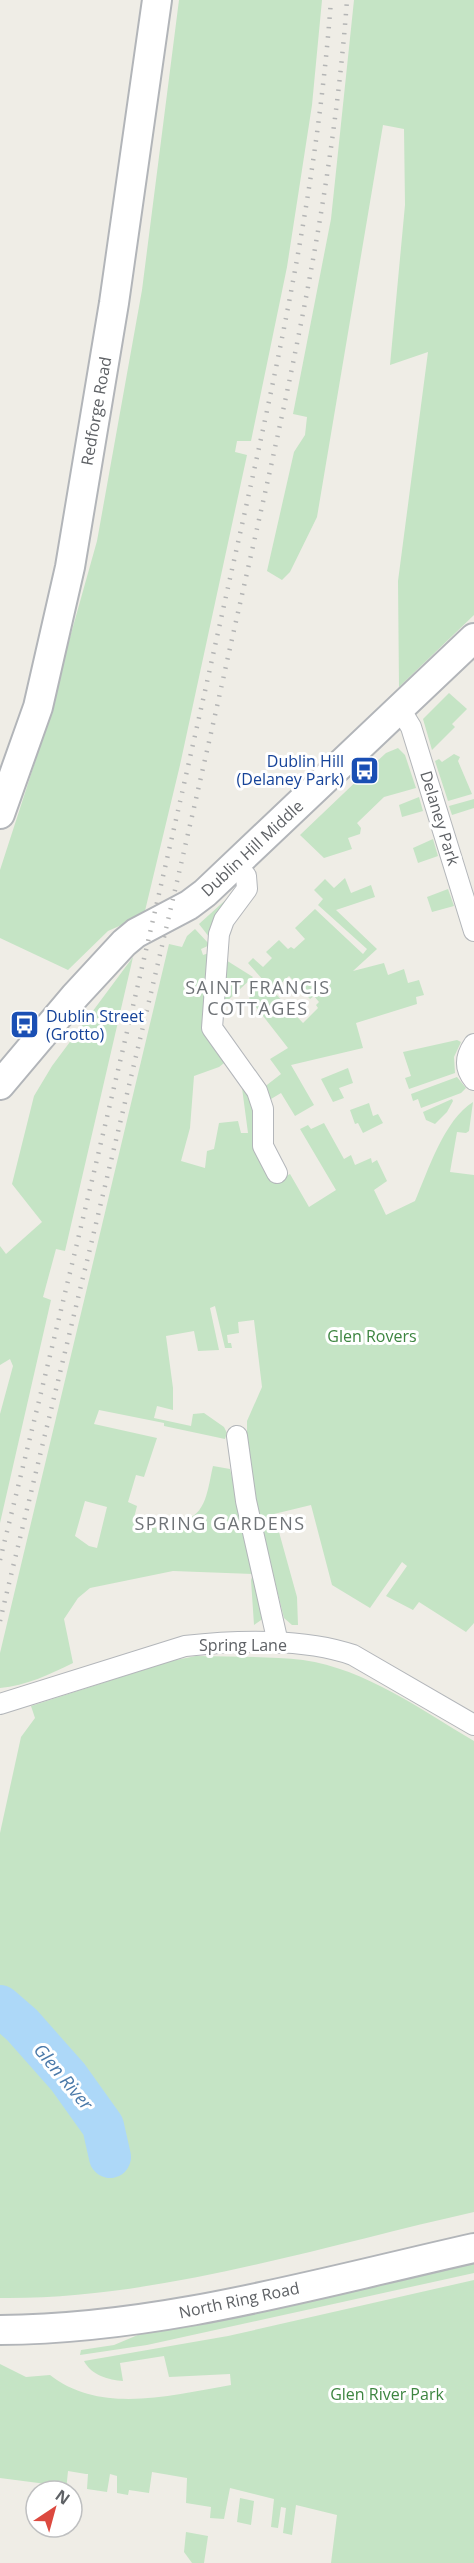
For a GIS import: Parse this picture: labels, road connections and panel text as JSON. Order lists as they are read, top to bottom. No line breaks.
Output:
{"streets":{"street":["Redforge Road","Delaney Park","Dublin Hill Middle","Spring Lane","North Ring Road"]},"crossings":[["Delaney Park","Dublin Hill Middle"]],"districts":["SAINT FRANCIS COTTAGES","SPRING GARDENS"],"water":["Glen River"],"parks":["Glen Rovers","Glen River Park"],"places":{"bus stop":["Dublin Hill (Delaney Park)","Dublin Street (Grotto)"]},"north":"top right"}
